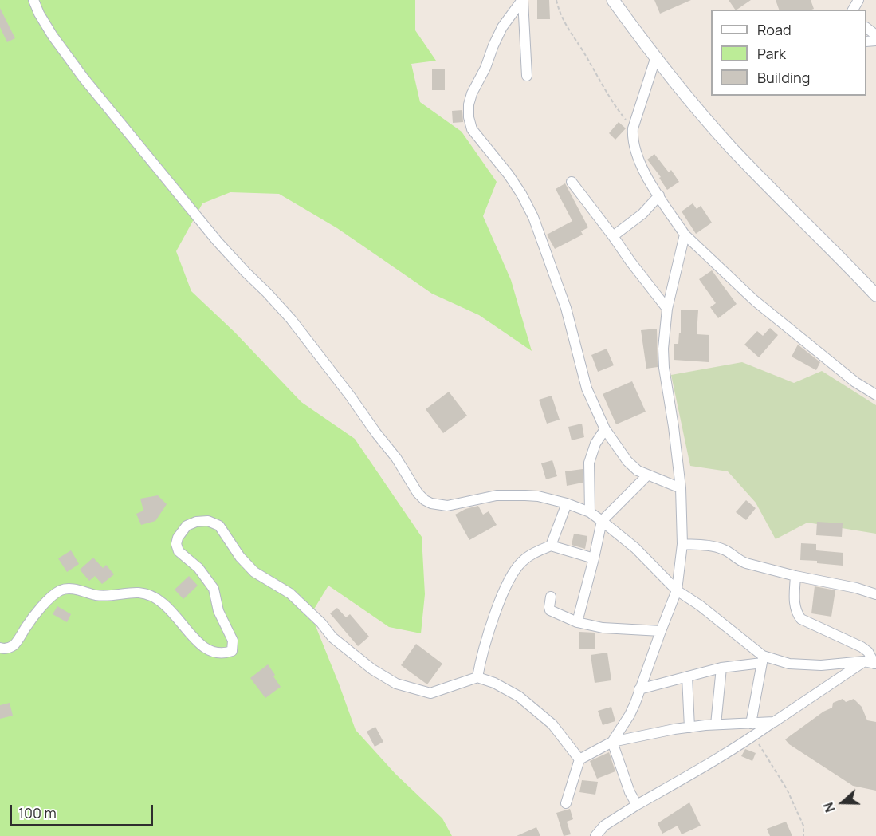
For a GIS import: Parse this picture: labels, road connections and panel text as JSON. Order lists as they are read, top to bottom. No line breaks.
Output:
{"legend":["Road","Park","Building"],"scale_bar":"100 m","north":"left"}
